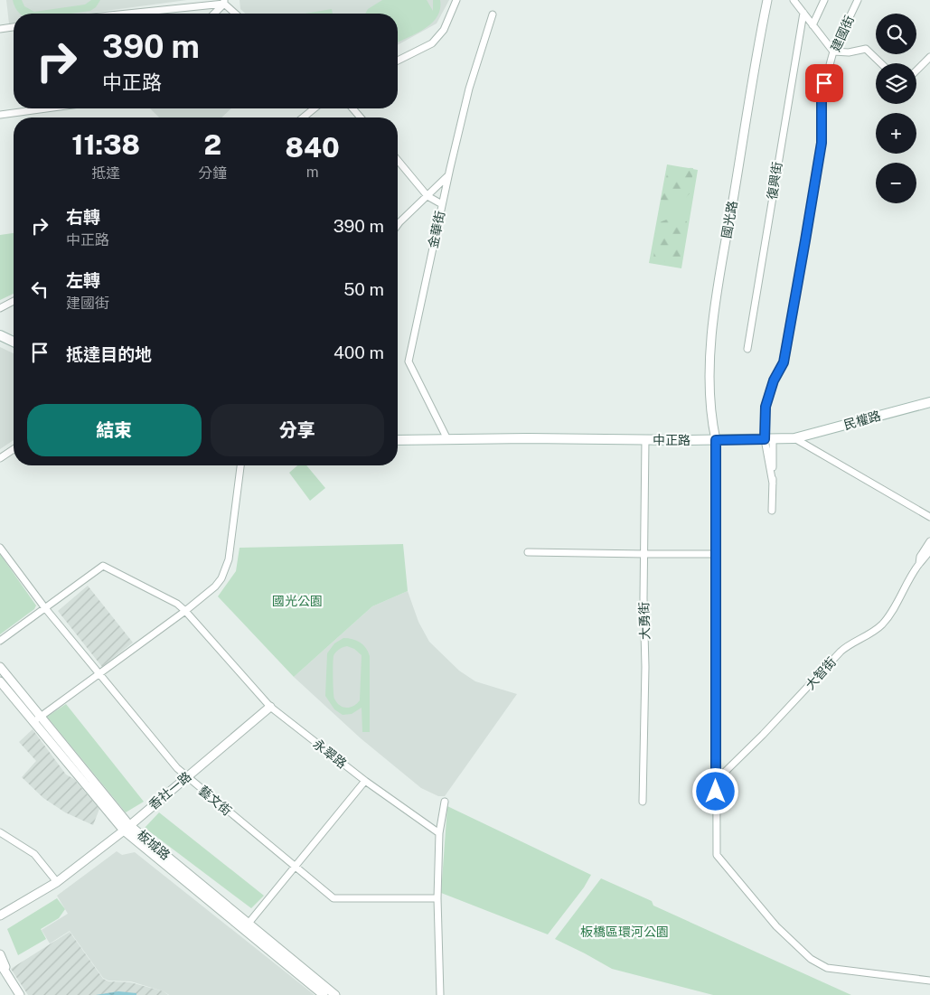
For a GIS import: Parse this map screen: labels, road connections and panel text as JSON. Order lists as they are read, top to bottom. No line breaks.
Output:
{"streets":{"main road":["民權路","中正路"],"street":["建國街","復興街","國光路","金華街","大勇街","大智街","永翠路","香社一路","藝文街","板城路"]},"crossings":[["建國街","中正路"],["國光路","中正路"],["金華街","中正路"],["民權路","中正路"],["中正路","大勇街"],["永翠路","香社一路"],["永翠路","藝文街"],["香社一路","藝文街"],["香社一路","板城路"]],"parks":["國光公園","板橋區環河公園"],"page":{"map_buttons":["+","−"],"turn":["390 m","中正路"],"eta":["11:38","抵達","2","分鐘","840","m"],"list":[{"name":"右轉","note":"中正路","value":"390 m"},{"name":"左轉","note":"建國街","value":"50 m"},{"name":"抵達目的地","value":"400 m"}],"buttons":["結束","分享"]}}
